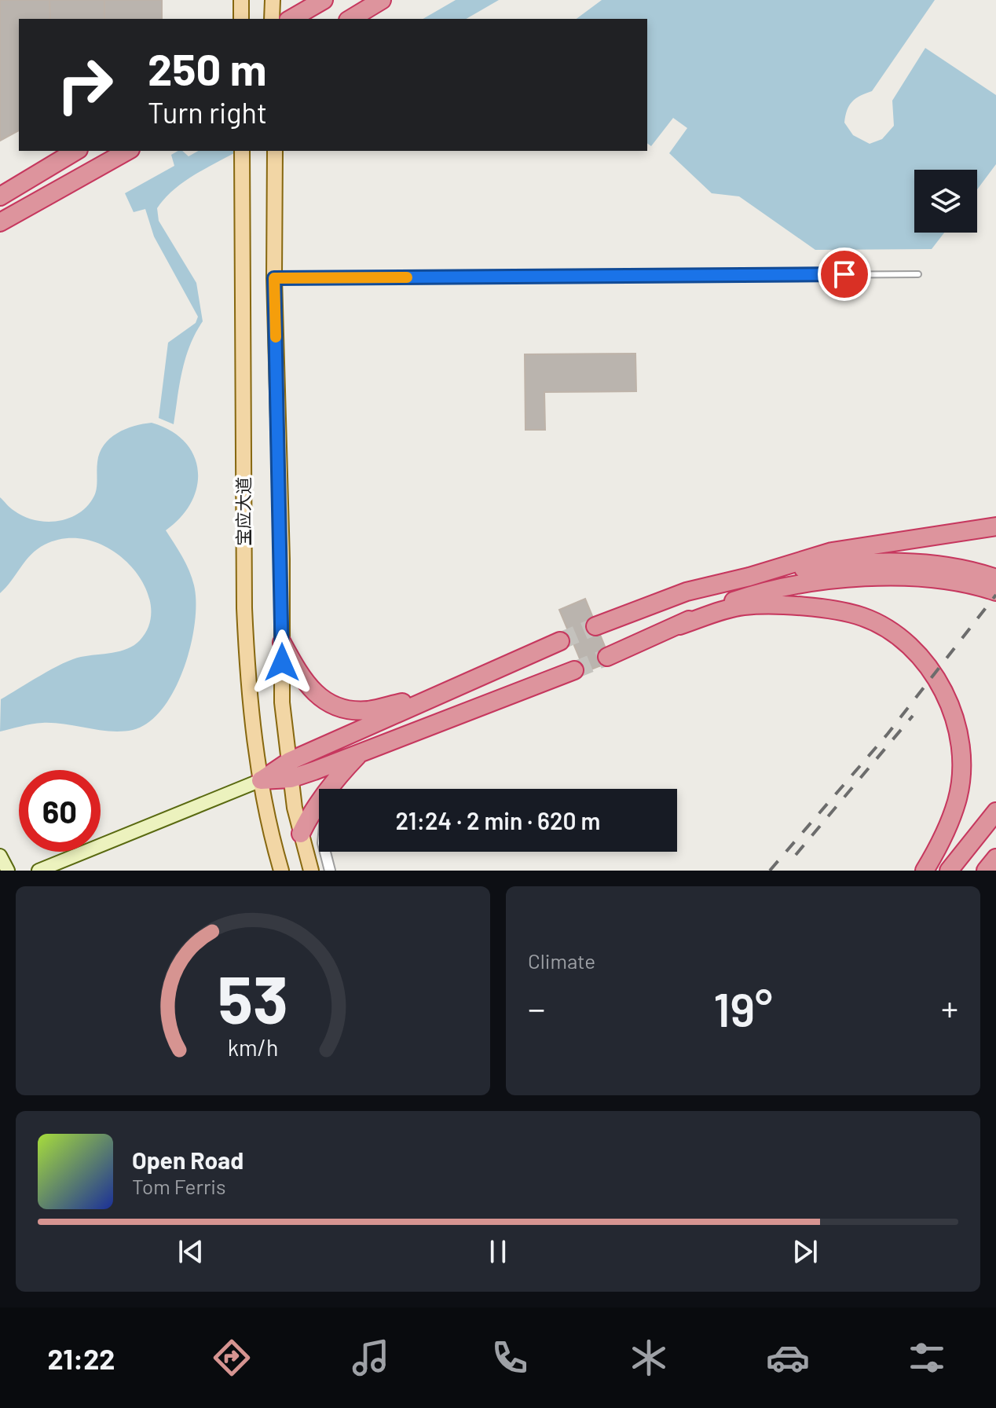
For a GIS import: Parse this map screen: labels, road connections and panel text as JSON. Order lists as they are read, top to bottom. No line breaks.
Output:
{"streets":{"main road":["宝应大道"]},"page":{"turn":["250 m","Turn right"],"limit":"60","trip":"21:24 · 2 min · 620 m","tile":"Climate","heat":["−","19°","+"],"song":["Open Road","Tom Ferris"],"tabs":"21:22","gauge":["53","km/h"]}}
